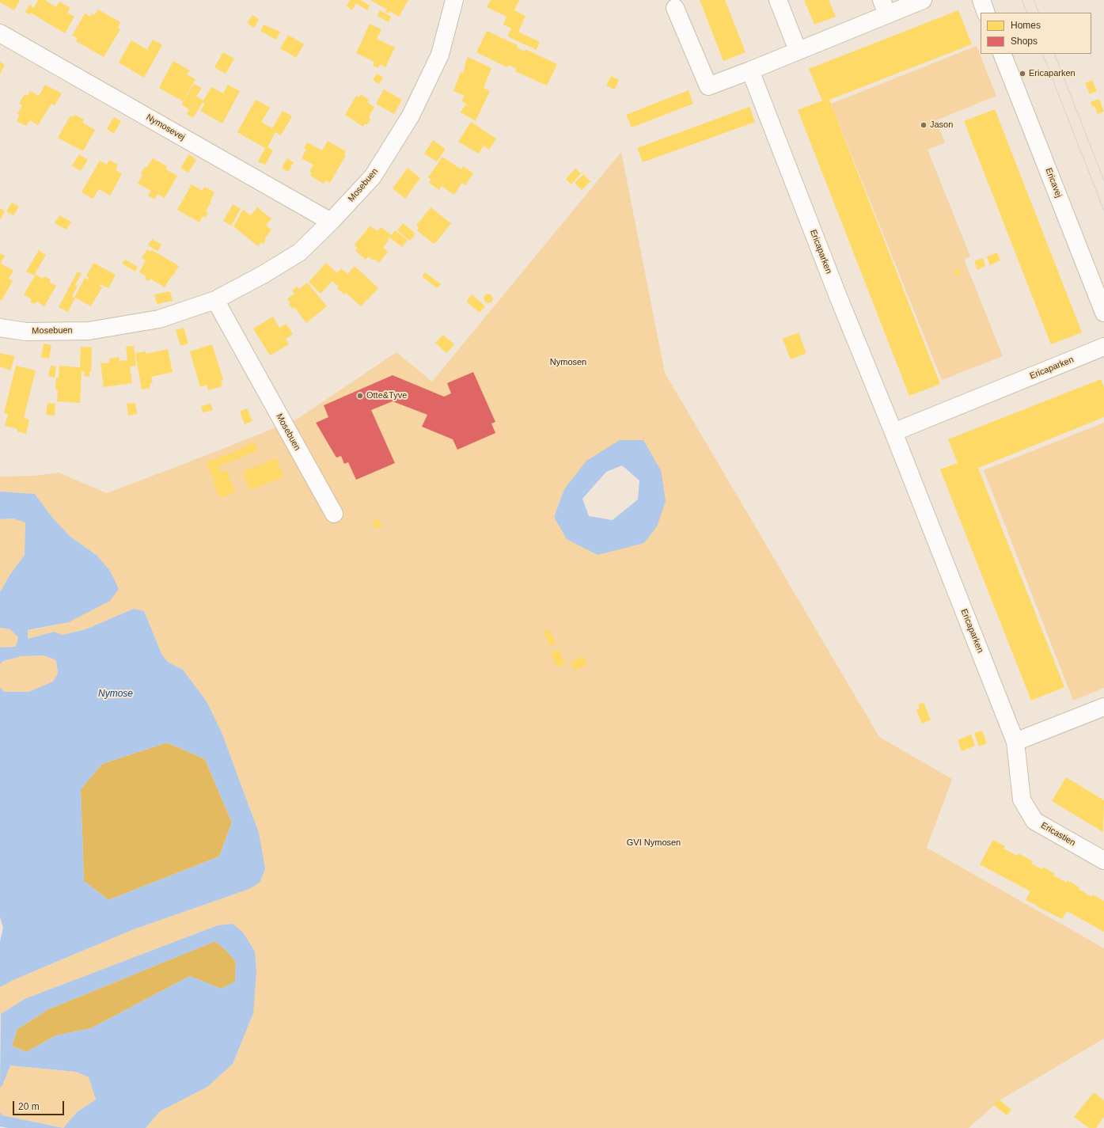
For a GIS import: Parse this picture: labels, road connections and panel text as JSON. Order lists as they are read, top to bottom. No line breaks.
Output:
{"streets":{"street":["Nymosevej","Ericavej","Mosebuen","Ericaparken","Ericastien"]},"crossings":[["Nymosevej","Mosebuen"],["Ericaparken","Ericastien"]],"water":["Nymose"],"parks":["Nymosen","GVI Nymosen"],"places":["Ericaparken","Jason","Otte&Tyve"],"legend":["Homes","Shops"],"scale_bar":"20 m"}
